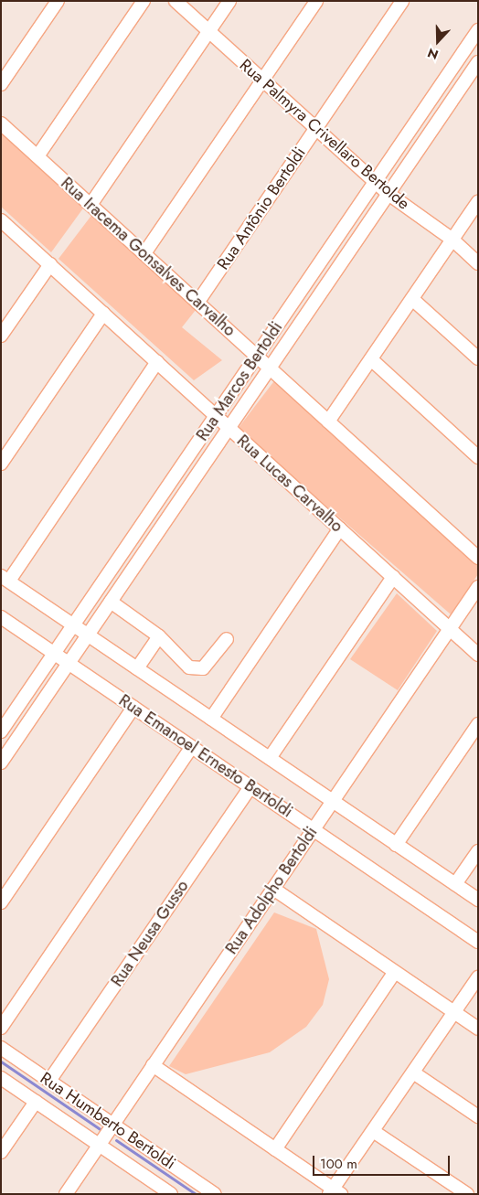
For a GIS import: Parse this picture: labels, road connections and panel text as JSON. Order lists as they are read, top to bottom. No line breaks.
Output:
{"streets":{"street":["Rua Palmyra Crivellaro Bertolde","Rua Antônio Bertoldi","Rua Iracema Gonsalves Carvalho","Rua Marcos Bertoldi","Rua Lucas Carvalho","Rua Emanoel Ernesto Bertoldi","Rua Adolpho Bertoldi","Rua Neusa Gusso","Rua Humberto Bertoldi"]},"crossings":[["Rua Palmyra Crivellaro Bertolde","Rua Antônio Bertoldi"],["Rua Palmyra Crivellaro Bertolde","Rua Marcos Bertoldi"],["Rua Antônio Bertoldi","Rua Iracema Gonsalves Carvalho"],["Rua Iracema Gonsalves Carvalho","Rua Marcos Bertoldi"],["Rua Marcos Bertoldi","Rua Lucas Carvalho"],["Rua Marcos Bertoldi","Rua Emanoel Ernesto Bertoldi"],["Rua Lucas Carvalho","Rua Adolpho Bertoldi"],["Rua Emanoel Ernesto Bertoldi","Rua Adolpho Bertoldi"],["Rua Emanoel Ernesto Bertoldi","Rua Neusa Gusso"],["Rua Adolpho Bertoldi","Rua Humberto Bertoldi"],["Rua Neusa Gusso","Rua Humberto Bertoldi"]],"scale_bar":"100 m","north":"bottom"}
